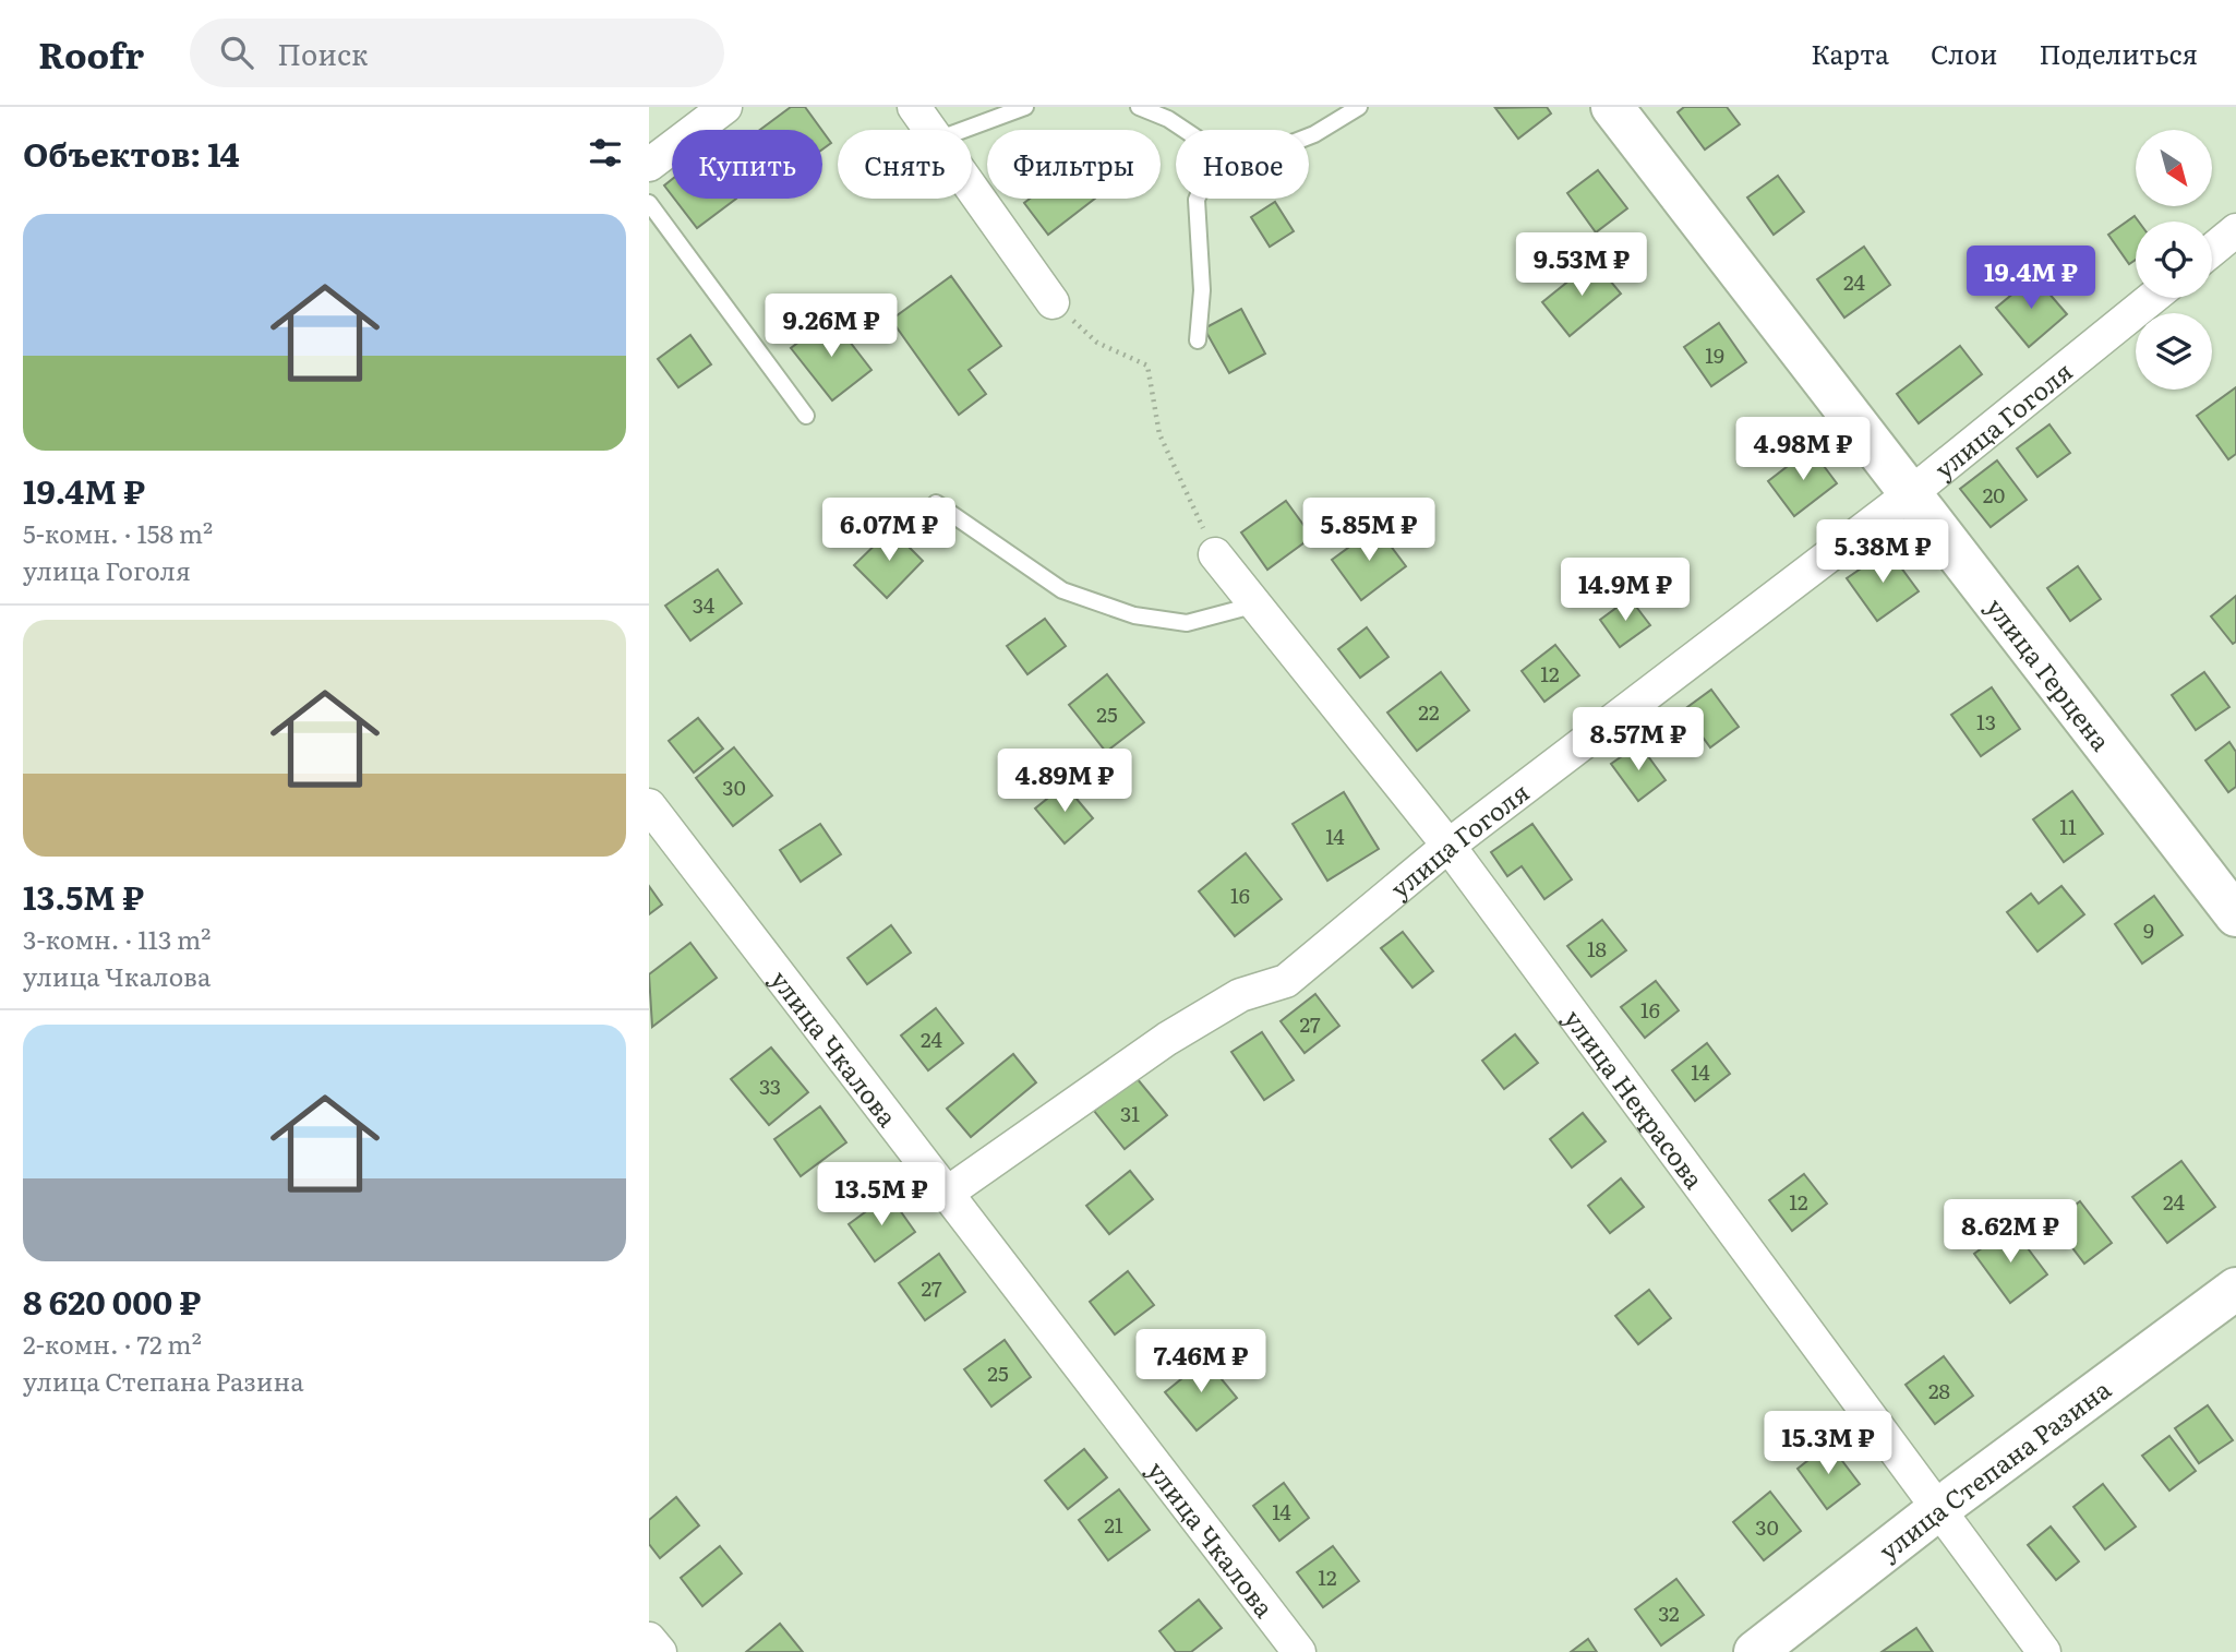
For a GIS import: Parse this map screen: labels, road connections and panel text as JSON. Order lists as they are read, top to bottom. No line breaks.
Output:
{"streets":{"main road":["улица Герцена","улица Степана Разина"],"street":["улица Гоголя","улица Чкалова","улица Некрасова"]},"crossings":[["улица Гоголя","улица Герцена"],["улица Гоголя","улица Чкалова"],["улица Гоголя","улица Некрасова"],["улица Некрасова","улица Степана Разина"]],"house_numbers":["24","19","20","34","12","22","25","13","30","11","14","16","9","18","16","27","24","14","33","31","12","24","27","25","28","14","21","30","12","32"],"north":"bottom right","page":{"header":"Roofr","search":"Поиск","nav":["Карта","Слои","Поделиться"],"heading":"Объектов: 14","chip":["Купить","Снять","Фильтры","Новое"],"list":[{"name":"19.4M ₽","note":"5-комн. · 158 m² · улица Гоголя"},{"name":"13.5M ₽","note":"3-комн. · 113 m² · улица Чкалова"},{"name":"8 620 000 ₽","note":"2-комн. · 72 m² · улица Степана Разина"}],"price":["9.53M ₽","19.4M ₽","9.26M ₽","4.98M ₽","6.07M ₽","5.85M ₽","5.38M ₽","14.9M ₽","8.57M ₽","4.89M ₽","13.5M ₽","8.62M ₽","7.46M ₽","15.3M ₽"]}}
